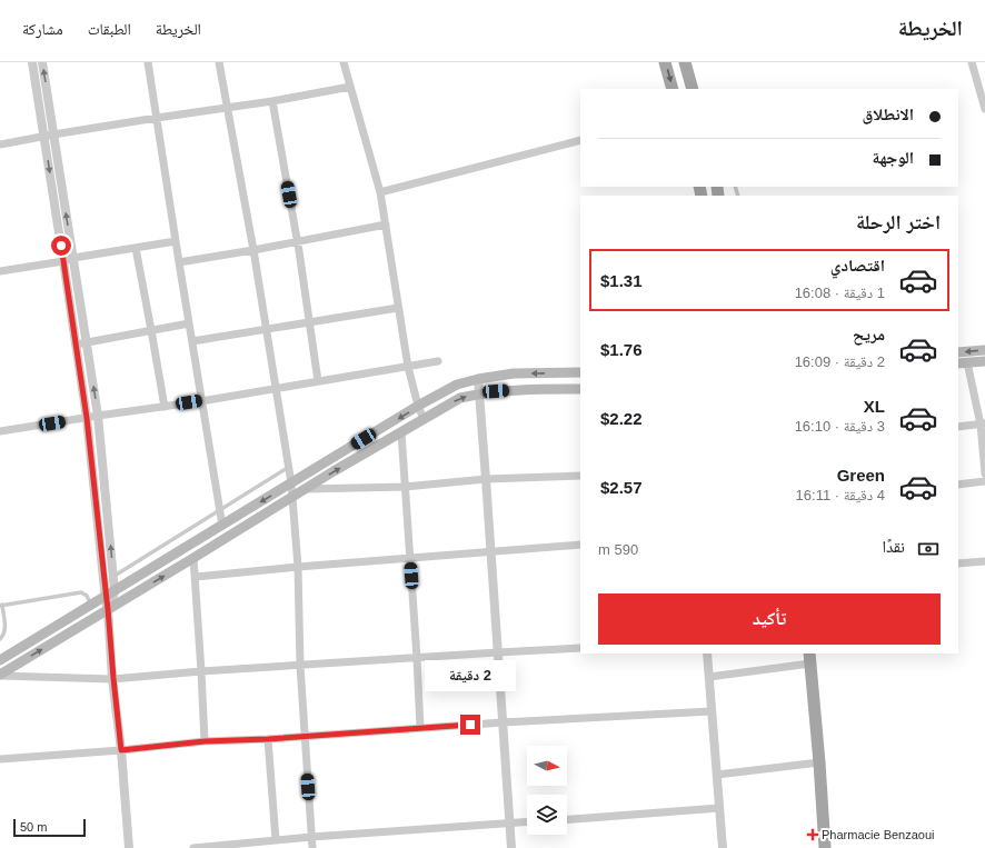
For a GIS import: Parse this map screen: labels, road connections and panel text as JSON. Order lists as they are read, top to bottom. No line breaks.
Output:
{"places":{"health":["Pharmacie Benzaoui"]},"scale_bar":"50 m","north":"right","page":{"header":"الخريطة","nav":["الخريطة","الطبقات","مشاركة"],"banner":["الانطلاق","الوجهة"],"heading":"اختر الرحلة","list":[{"name":"اقتصادي","note":"1 دقيقة · 16:08","value":"$1.31"},{"name":"مريح","note":"2 دقيقة · 16:09","value":"$1.76"},{"name":"XL","note":"3 دقيقة · 16:10","value":"$2.22"},{"name":"Green","note":"4 دقيقة · 16:11","value":"$2.57"}],"pay":["نقدًا","590 m"],"buttons":"تأكيد","bubble":"2 دقيقة","scale":"50 m"}}
